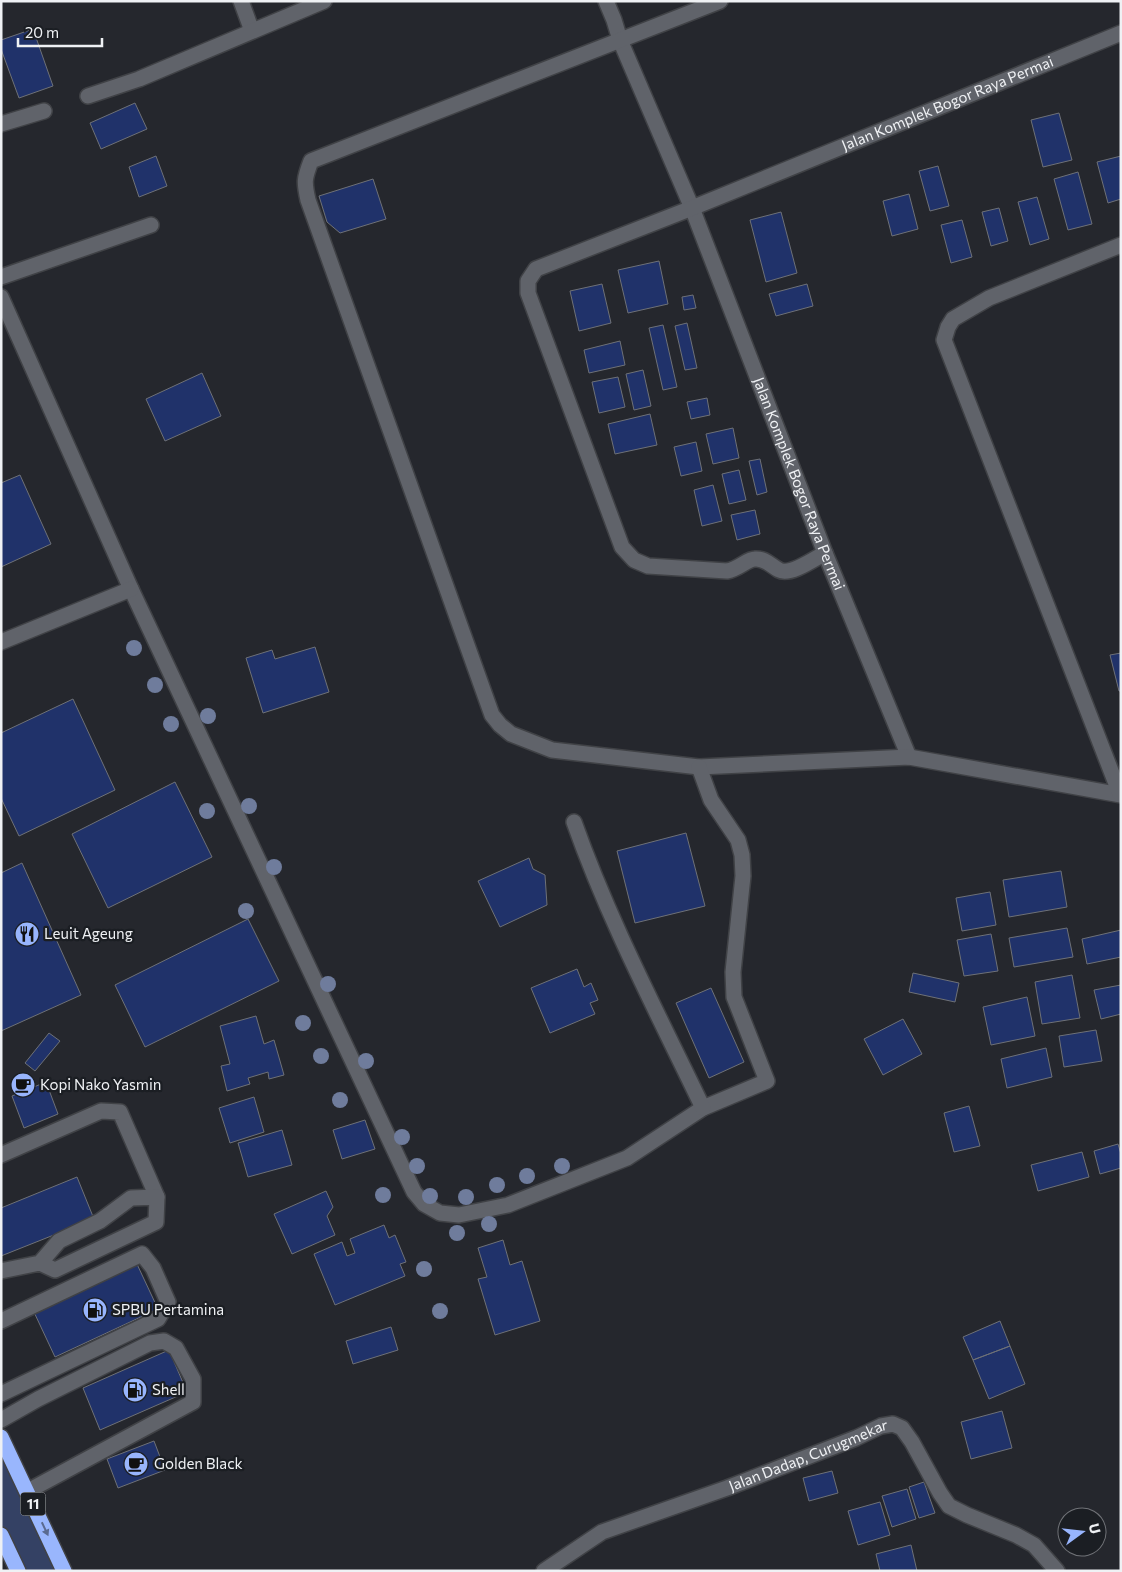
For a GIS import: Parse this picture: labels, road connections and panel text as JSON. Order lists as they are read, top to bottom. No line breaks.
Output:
{"streets":{"highway":["11"],"street":["Jalan Komplek Bogor Raya Permai","Jalan Dadap, Curugmekar"]},"places":{"restaurant":["Leuit Ageung"],"cafe":["Kopi Nako Yasmin","Golden Black"],"fuel station":["SPBU Pertamina","Shell"]},"scale_bar":"20 m","north":"right"}
